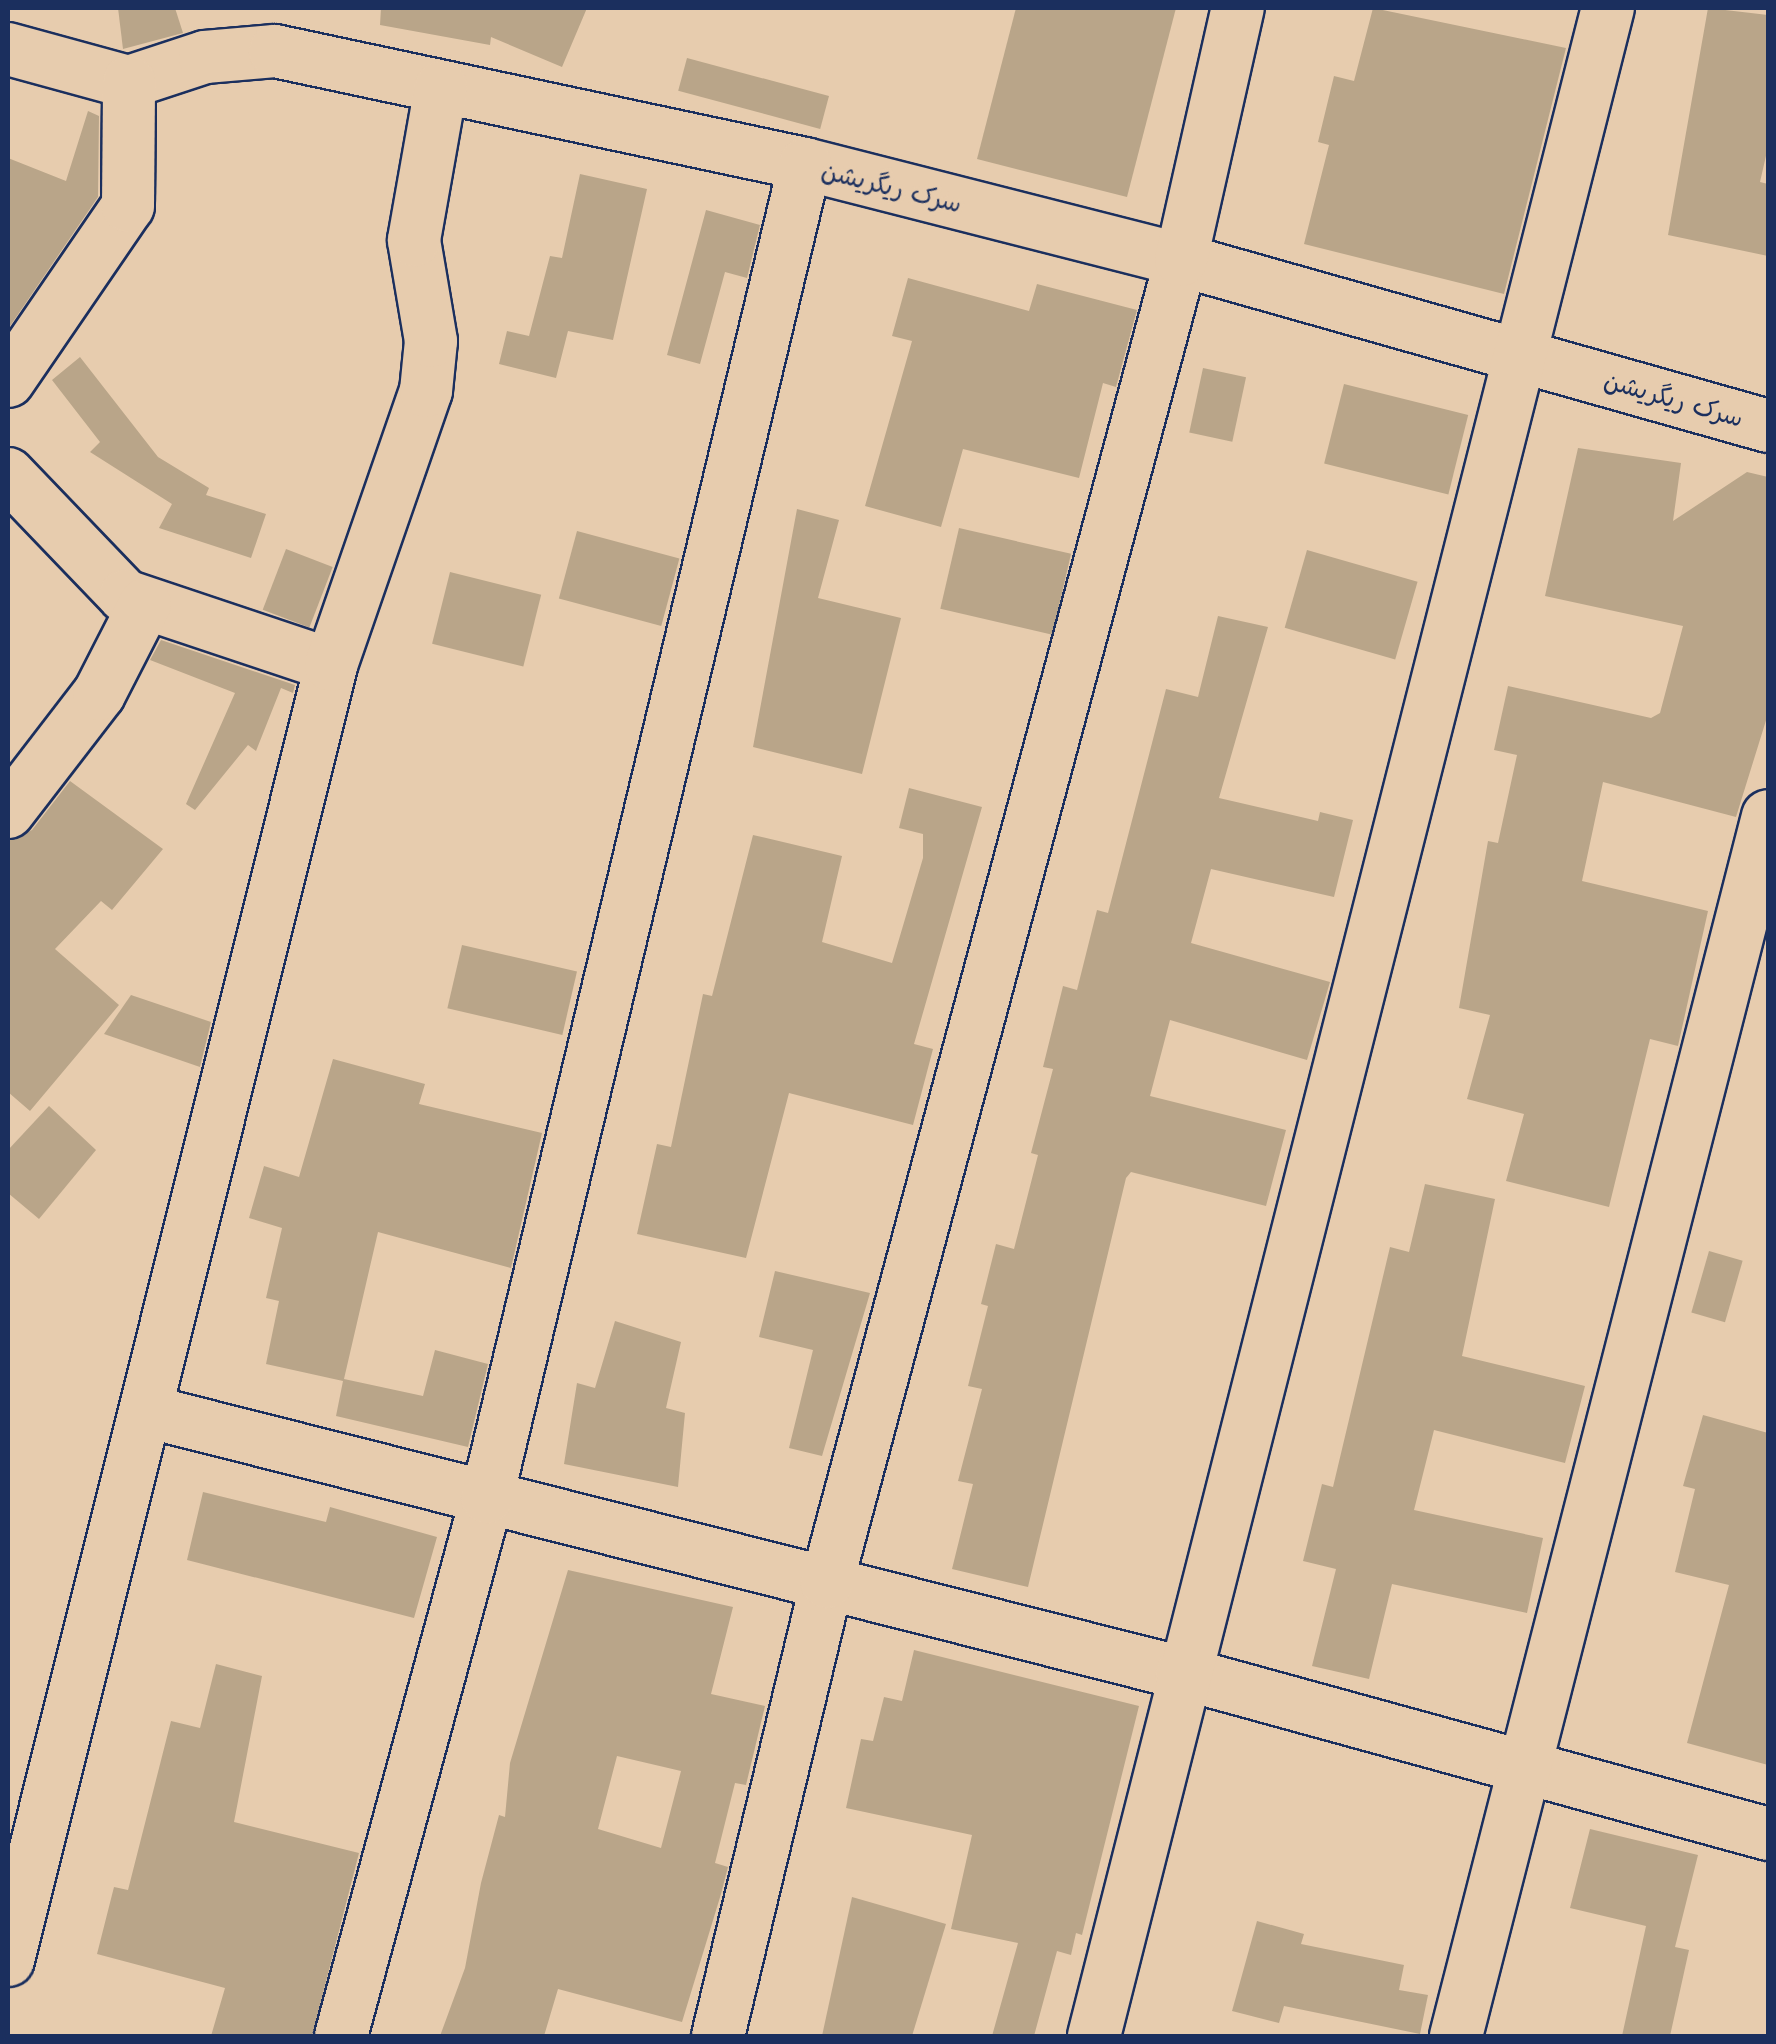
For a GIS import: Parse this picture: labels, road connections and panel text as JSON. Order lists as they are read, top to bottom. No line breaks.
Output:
{"streets":{"street":["سرک ریگریشن"]}}
